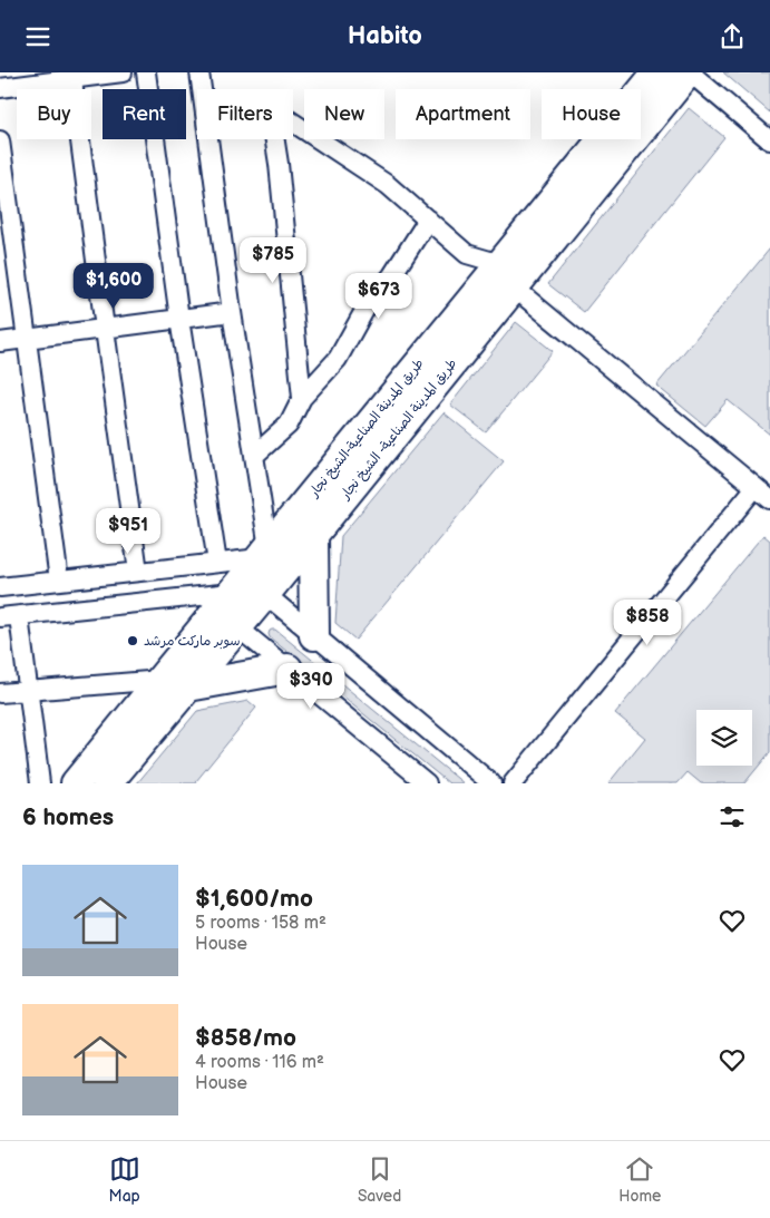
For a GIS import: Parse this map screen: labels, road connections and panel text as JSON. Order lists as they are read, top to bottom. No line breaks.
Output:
{"streets":{"main road":["طريق المدينة الصناعية-الشيخ نجار","طريق المدينة الصناعية- الشيخ نجار"]},"crossings":[["طريق المدينة الصناعية-الشيخ نجار","طريق المدينة الصناعية- الشيخ نجار"]],"places":["سوبر ماركت مرشد"],"page":{"header":"Habito","chip":["Buy","Rent","Filters","New","Apartment","House"],"price":["$785","$1,600","$673","$951","$858","$390"],"heading":"6 homes","list":[{"name":"$1,600/mo","note":"5 rooms · 158 m² · House"},{"name":"$858/mo","note":"4 rooms · 116 m² · House"}],"tabs":["Map","Saved","Home"]}}
